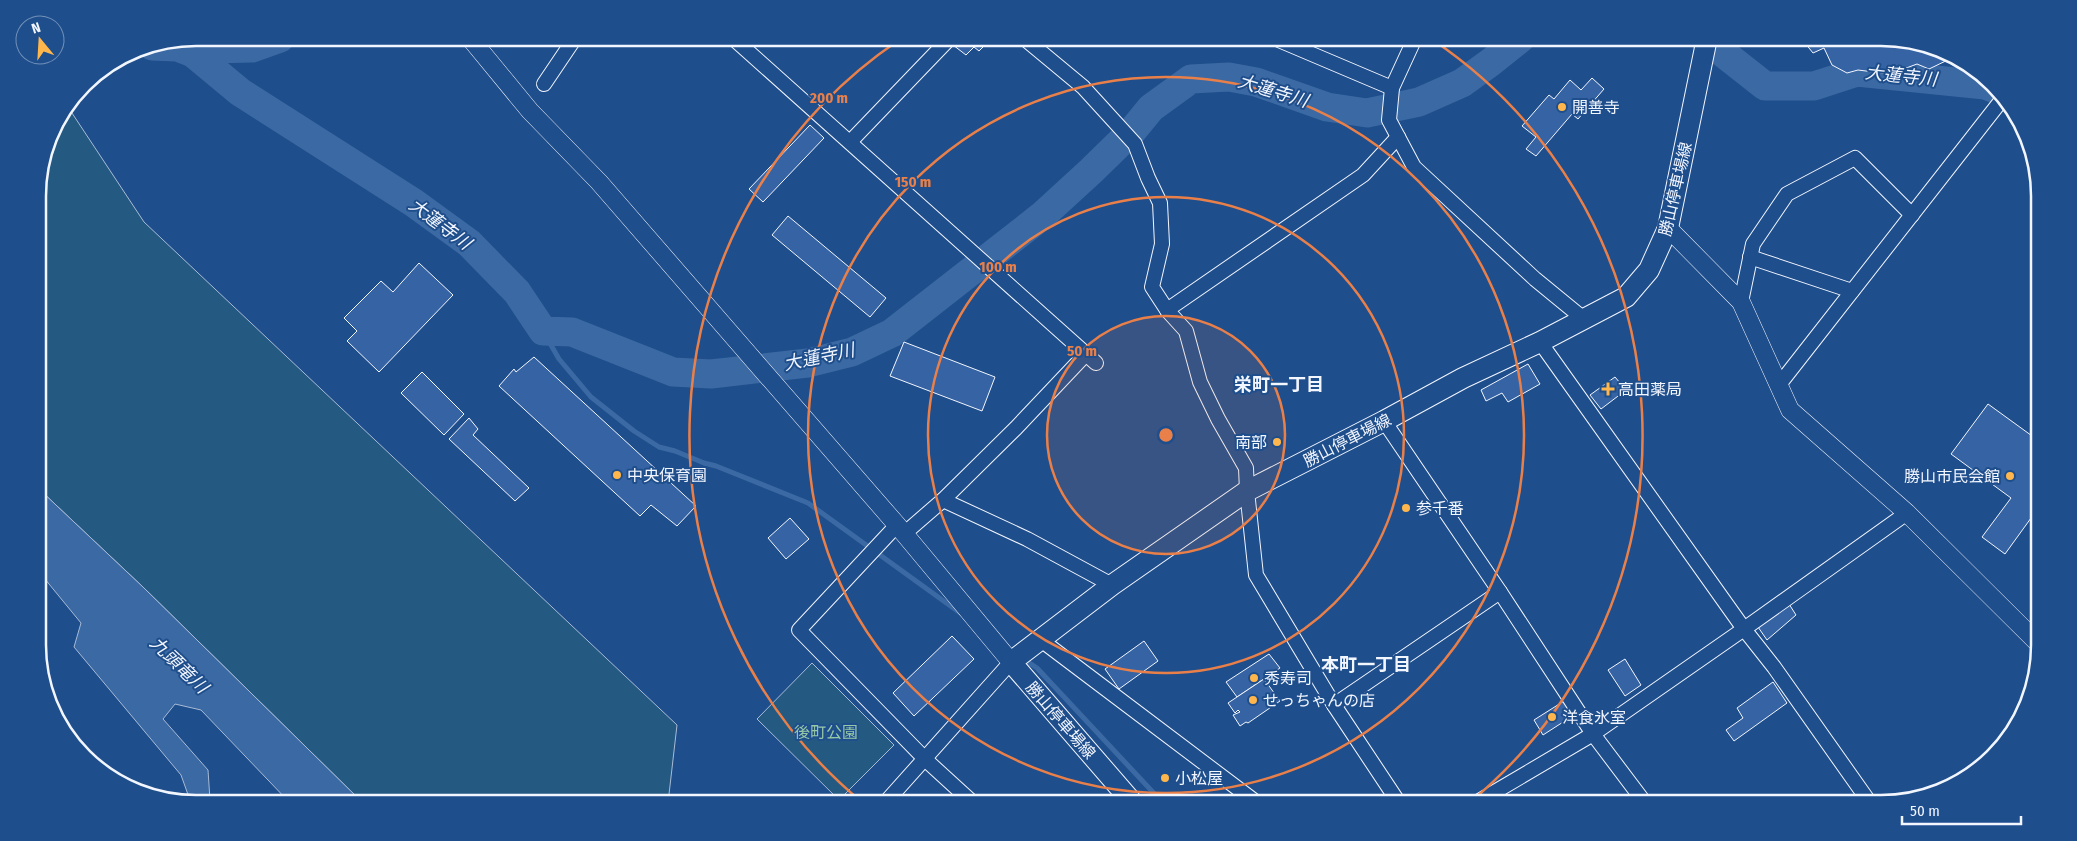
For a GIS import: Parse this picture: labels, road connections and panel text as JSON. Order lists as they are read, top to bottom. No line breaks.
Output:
{"streets":{"main road":["勝山停車場線"]},"districts":["栄町一丁目","本町一丁目"],"water":["大蓮寺川","九頭竜川"],"parks":["後町公園"],"places":{"other":["開善寺","南部","中央保育園","勝山市民会館","参千番","秀寿司","せっちゃんの店","洋食氷室","小松屋"],"health":["高田薬局"]},"scale_bar":"50 m","north":"top","rings":["200 m","150 m","100 m","50 m"]}
